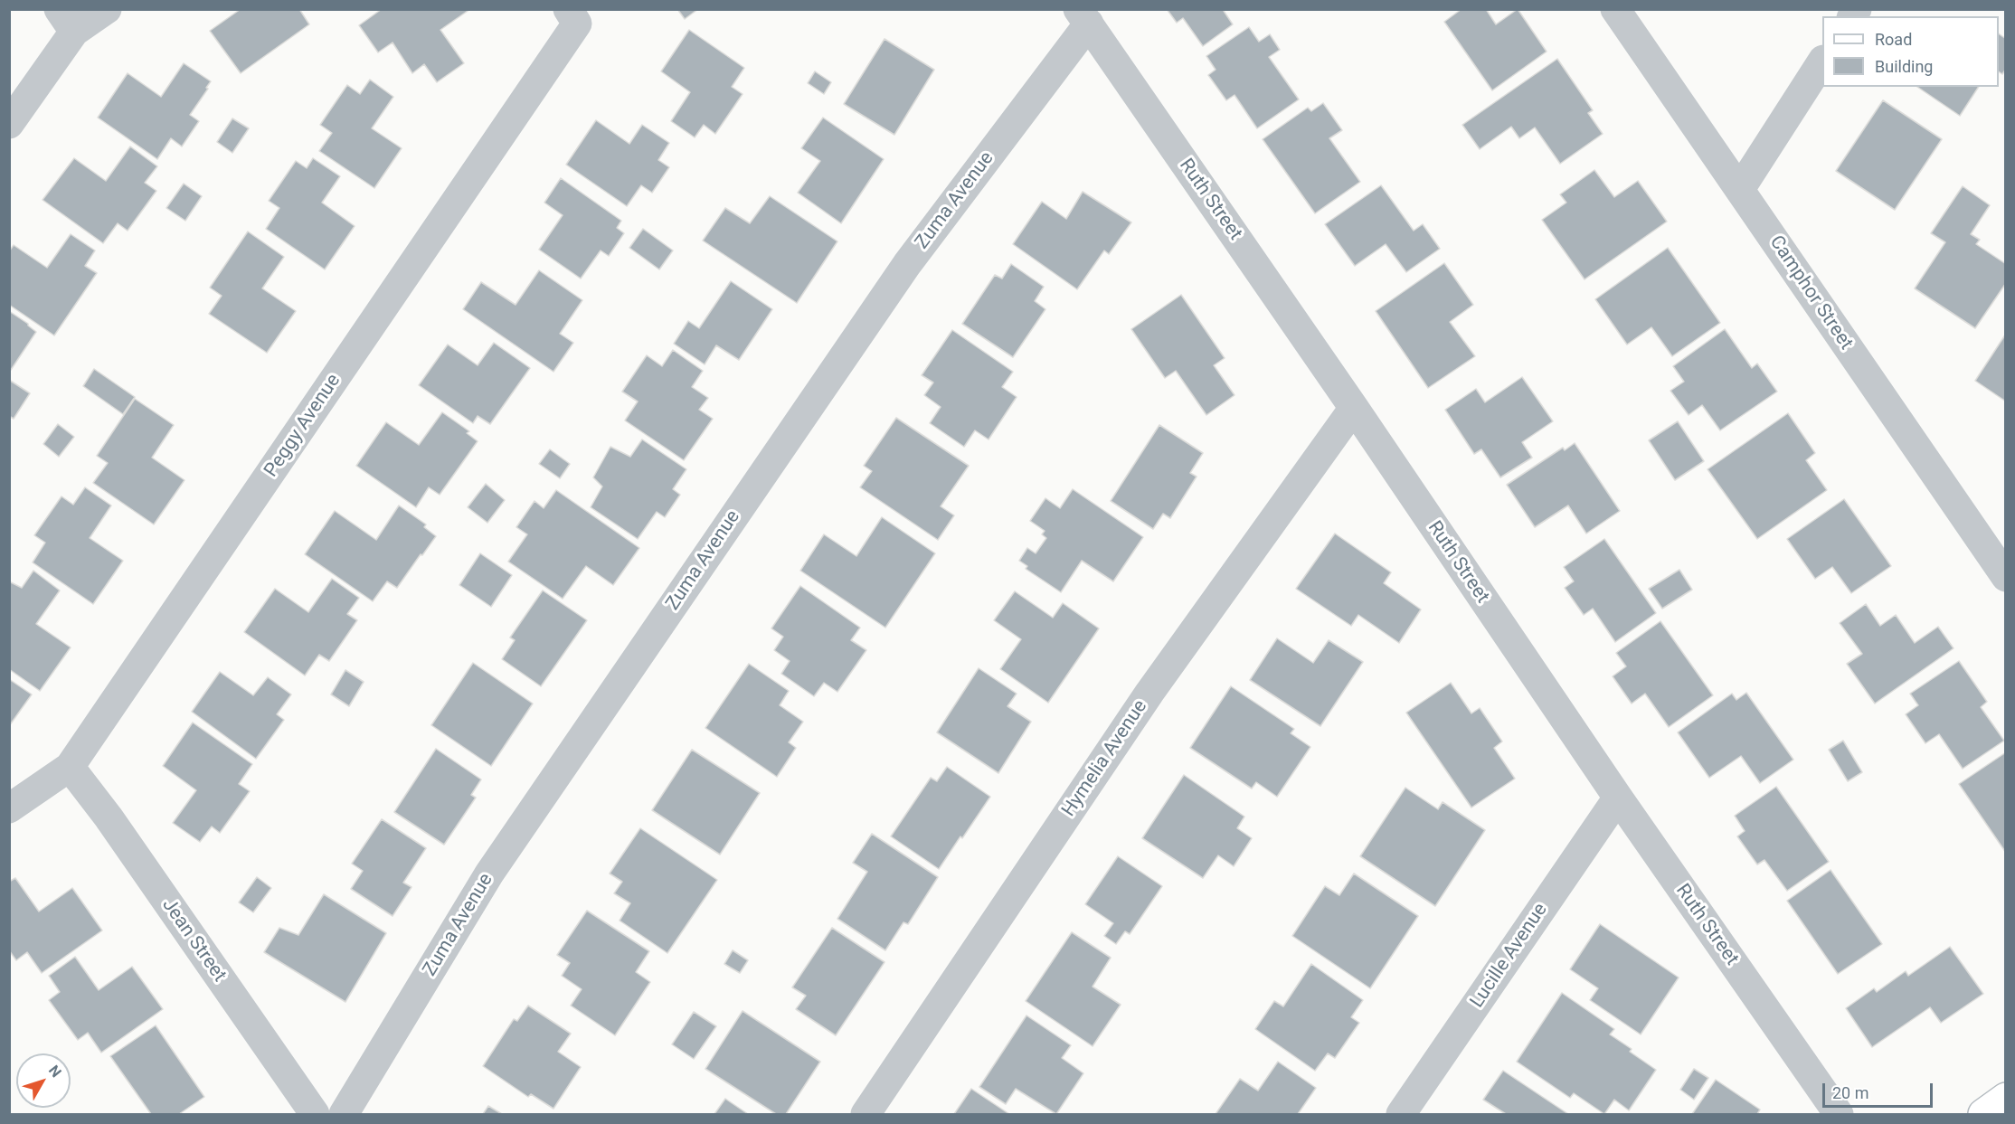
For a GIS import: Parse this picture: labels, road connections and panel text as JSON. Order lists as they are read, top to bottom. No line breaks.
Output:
{"streets":{"street":["Ruth Street","Zuma Avenue","Camphor Street","Peggy Avenue","Hymelia Avenue","Jean Street","Lucille Avenue"]},"crossings":[["Ruth Street","Zuma Avenue"],["Ruth Street","Hymelia Avenue"],["Ruth Street","Lucille Avenue"],["Peggy Avenue","Jean Street"]],"legend":["Road","Building"],"scale_bar":"20 m","north":"top right"}
